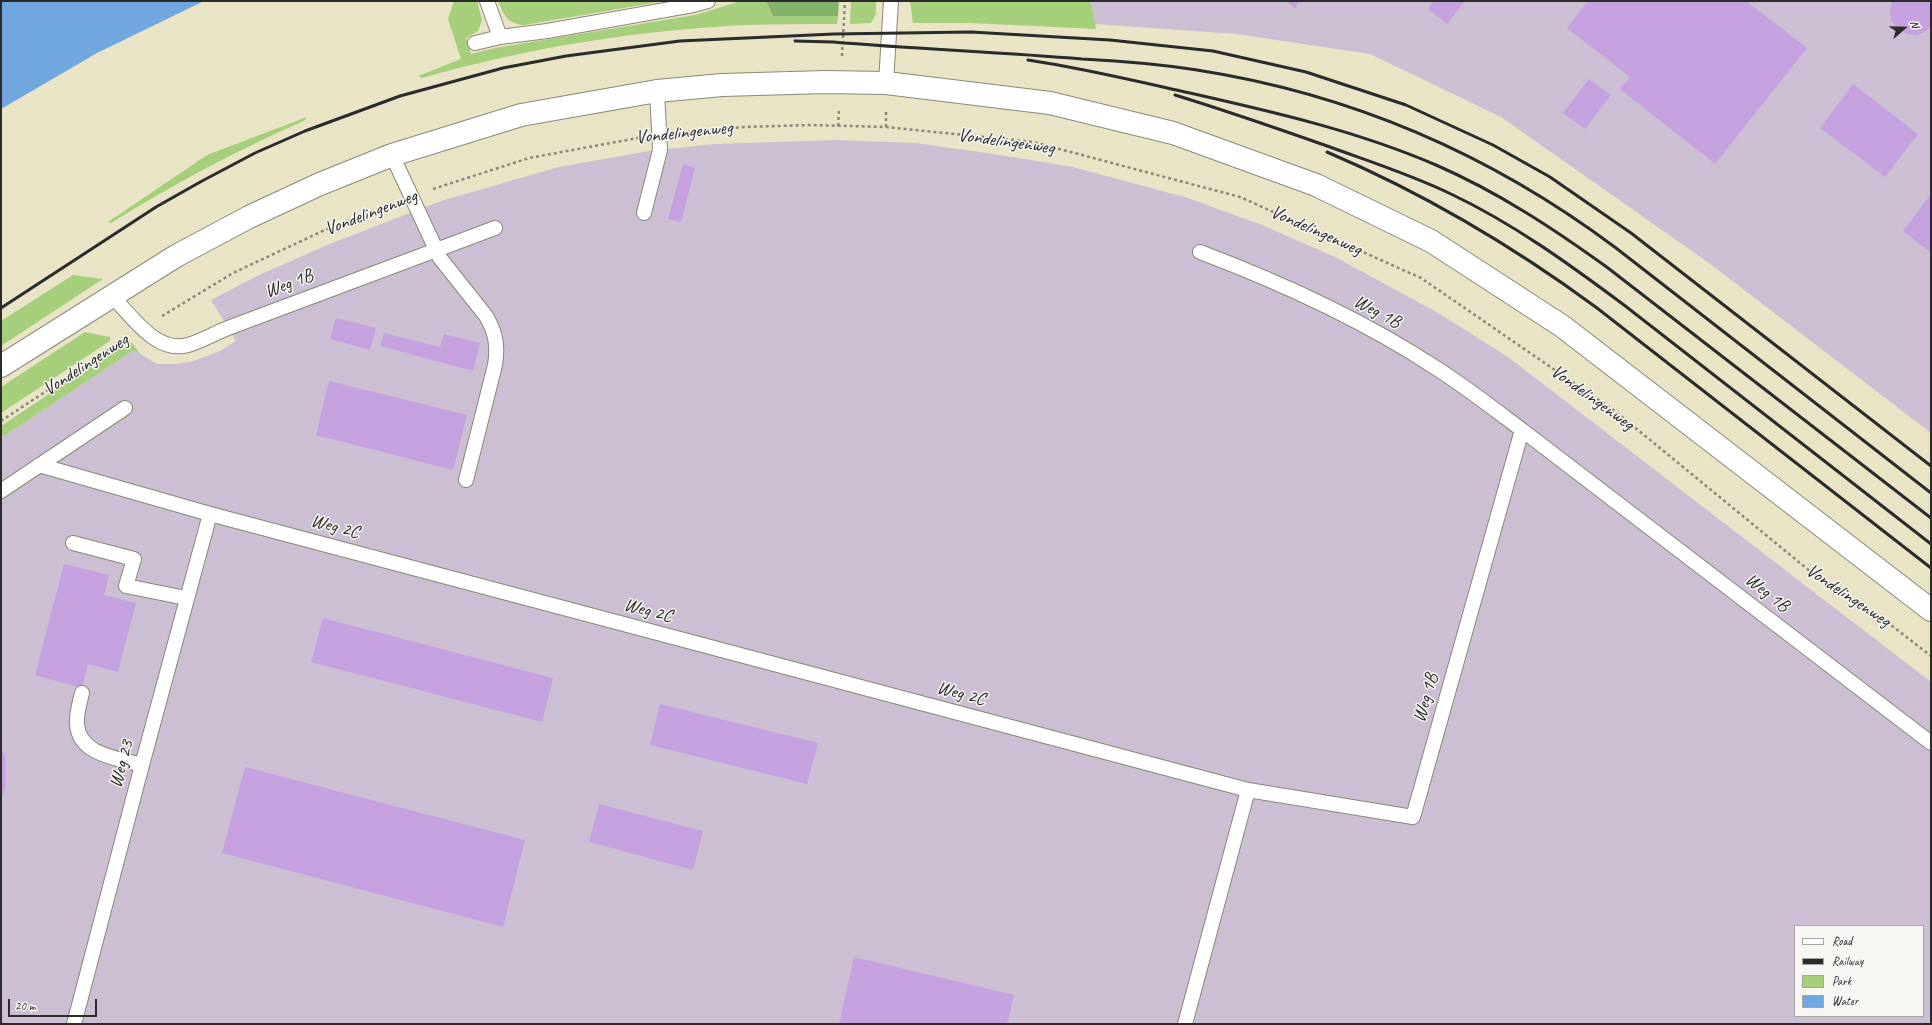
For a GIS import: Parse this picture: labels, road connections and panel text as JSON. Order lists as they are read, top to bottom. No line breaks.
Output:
{"streets":{"street":["Vondelingenweg"],"lane":["Weg 1B","Weg 2C","Weg 23"]},"crossings":[["Vondelingenweg","Weg 1B"],["Weg 1B","Weg 2C"],["Weg 2C","Weg 23"]],"legend":["Road","Railway","Park","Water"],"scale_bar":"20 m","north":"right"}
